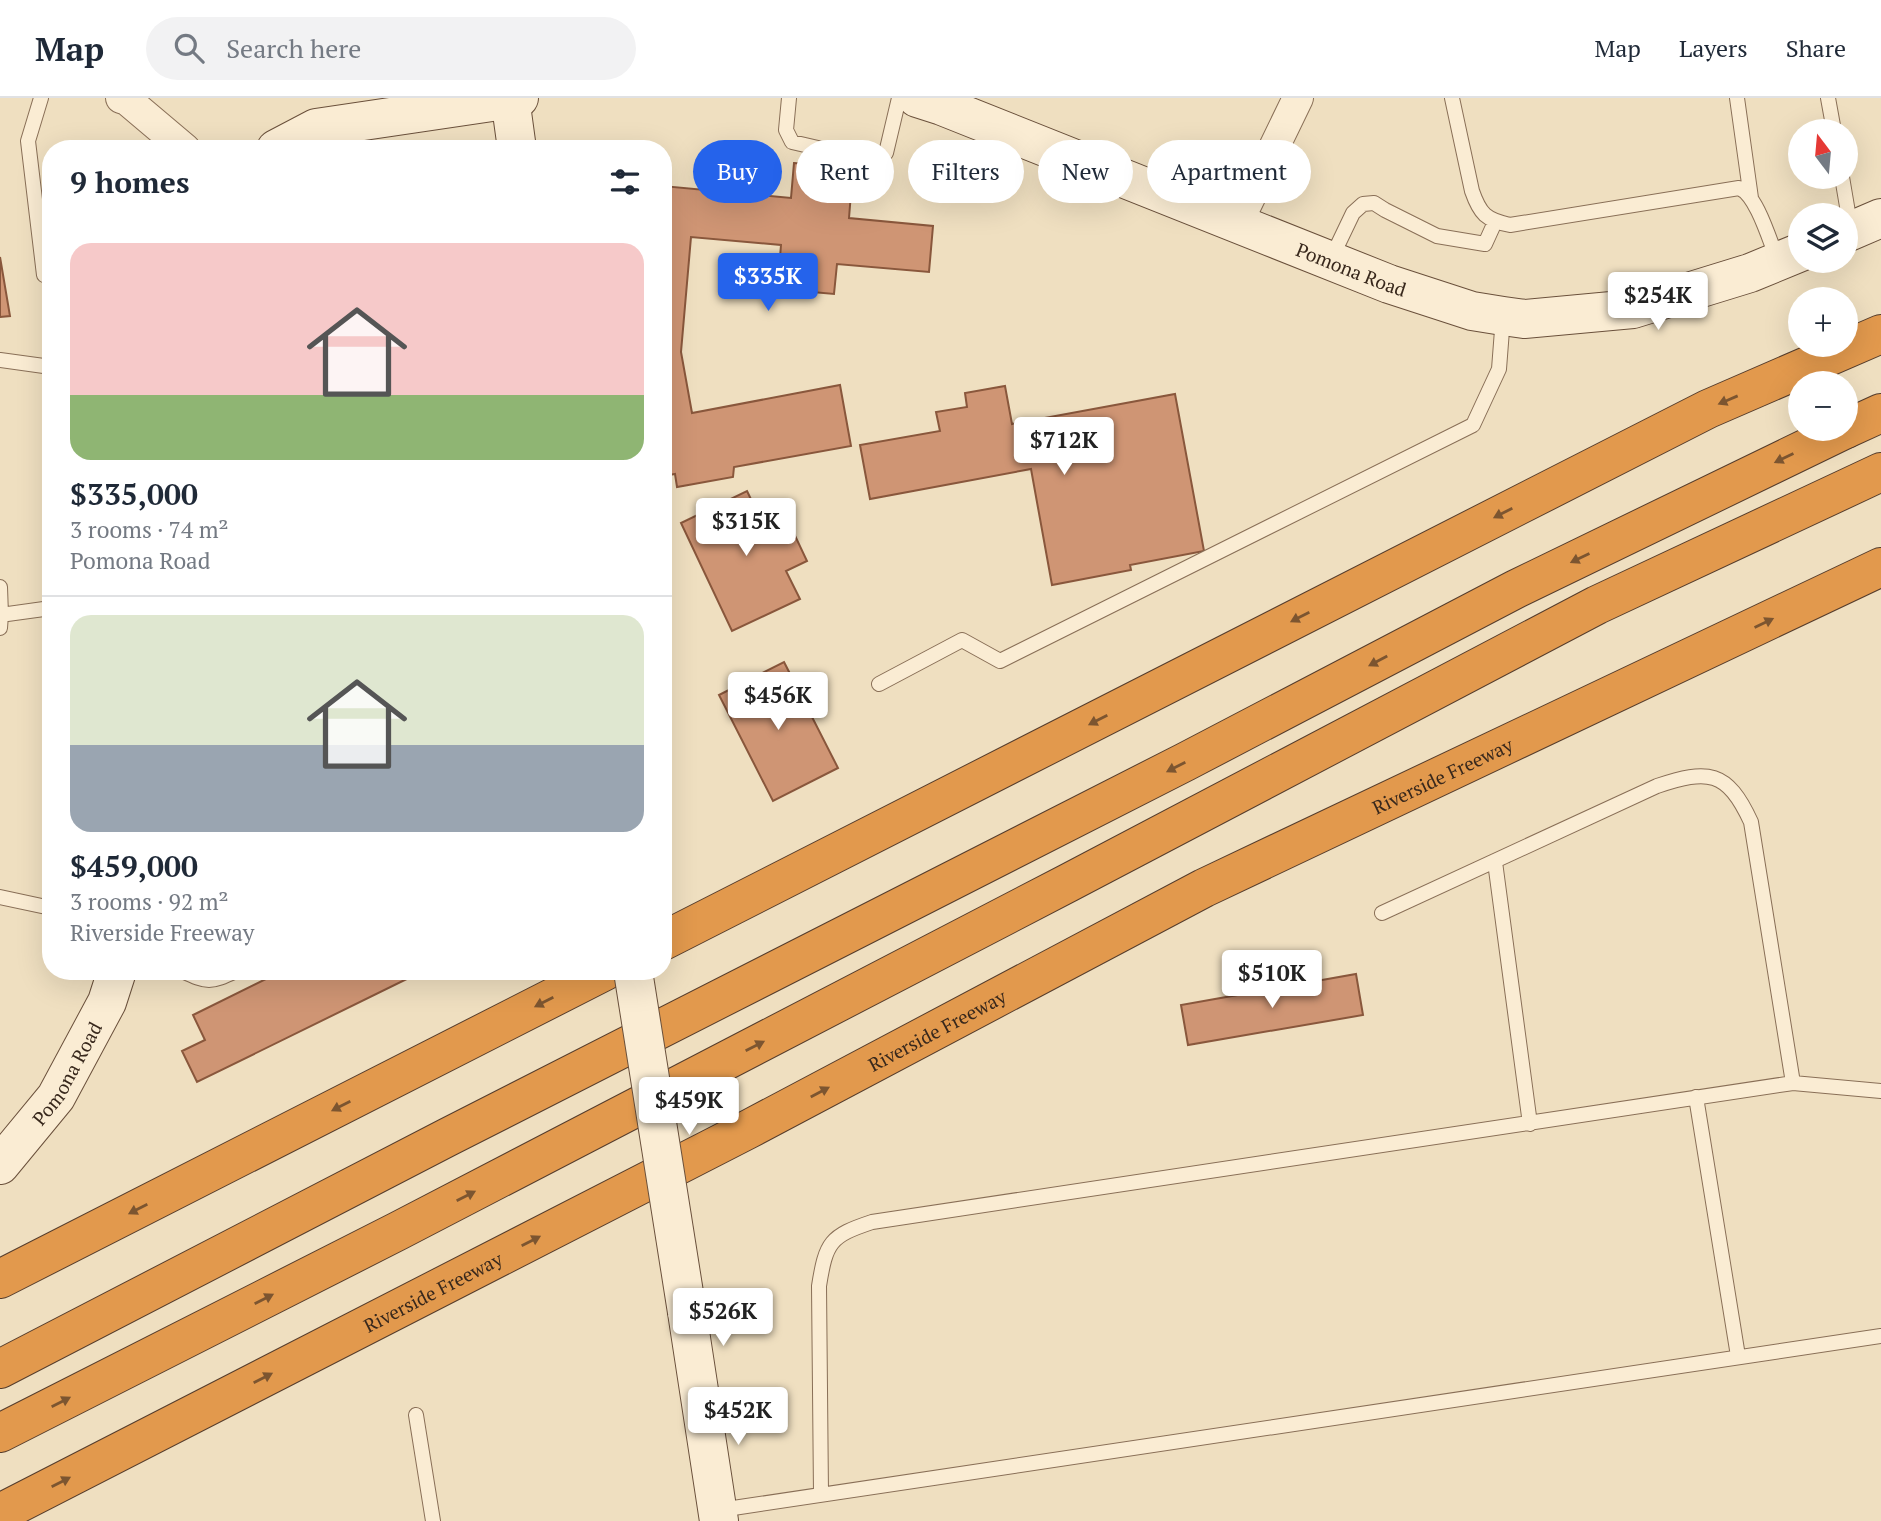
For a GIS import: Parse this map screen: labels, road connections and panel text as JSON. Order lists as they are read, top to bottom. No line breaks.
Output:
{"streets":{"highway":["Riverside Freeway"],"main road":["Pomona Road"]},"north":"top","page":{"header":"Map","search":"Search here","nav":["Map","Layers","Share"],"map_buttons":["+","−"],"chip":["Buy","Rent","Filters","New","Apartment"],"heading":"9 homes","list":[{"name":"$335,000","note":"3 rooms · 74 m² · Pomona Road"},{"name":"$459,000","note":"3 rooms · 92 m² · Riverside Freeway"}],"price":["$335K","$254K","$712K","$315K","$456K","$510K","$459K","$526K","$452K"]}}
